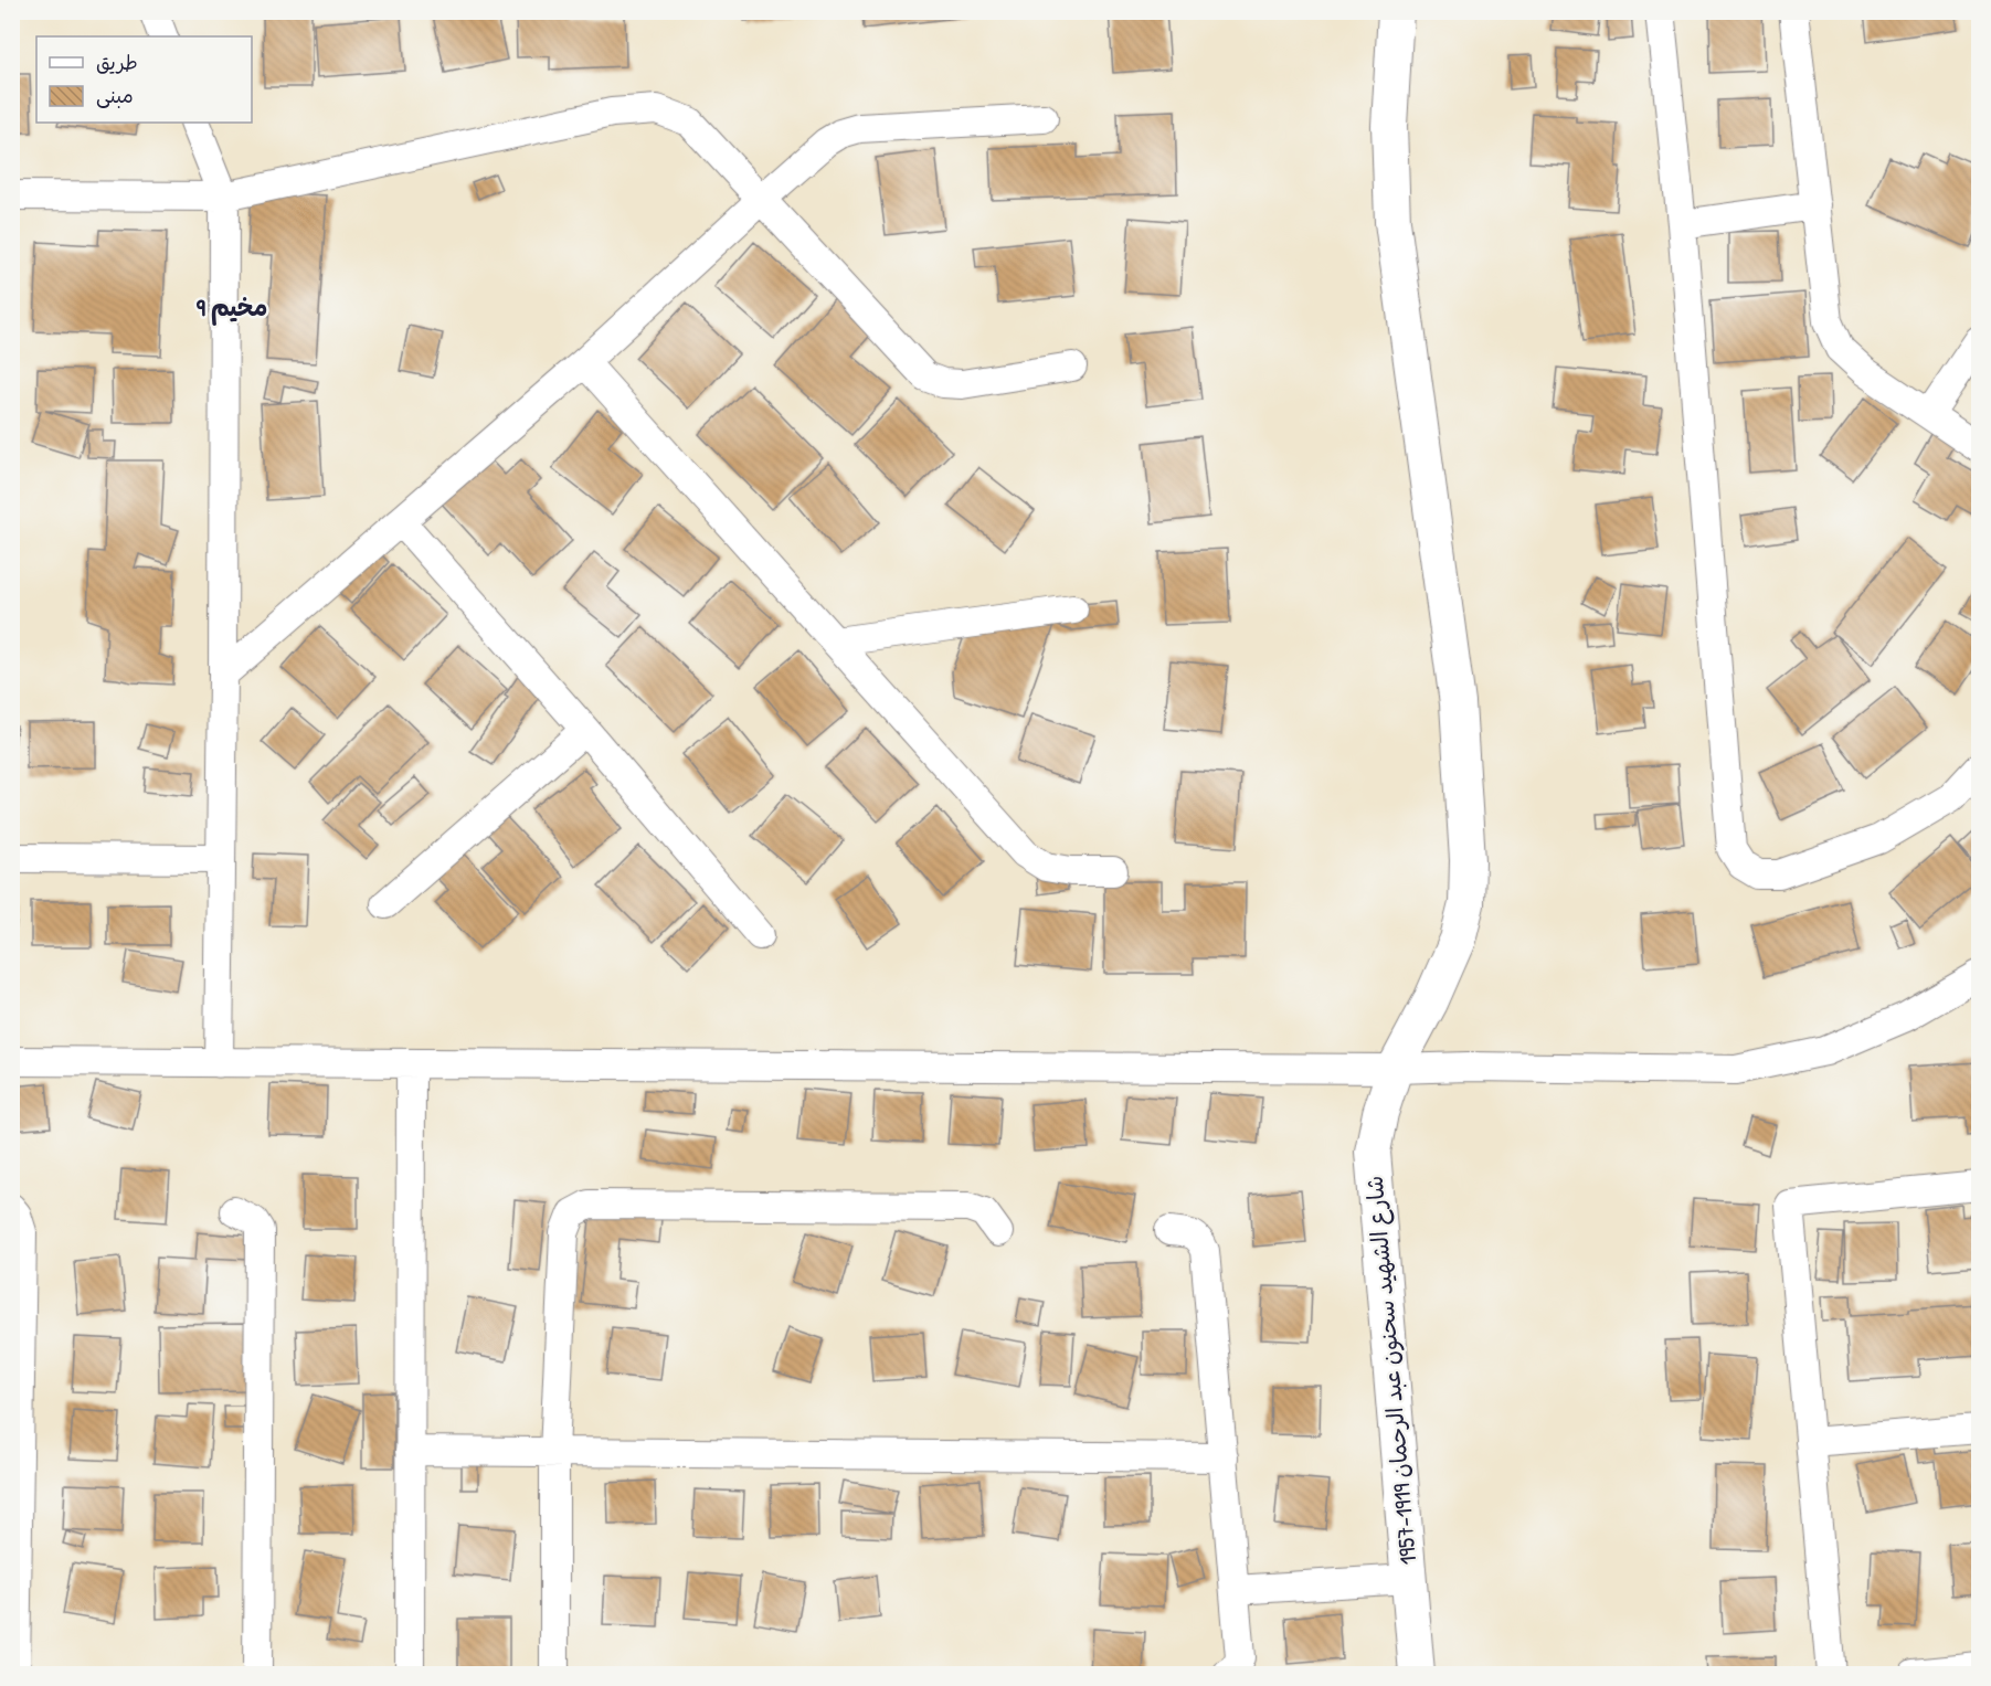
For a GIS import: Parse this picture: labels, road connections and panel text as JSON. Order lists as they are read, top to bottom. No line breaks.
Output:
{"streets":{"street":["شارع الشهيد سحنون عبد الرحمان 1919-1957"]},"districts":["مخيم 9"],"legend":["طريق","مبنى"]}
